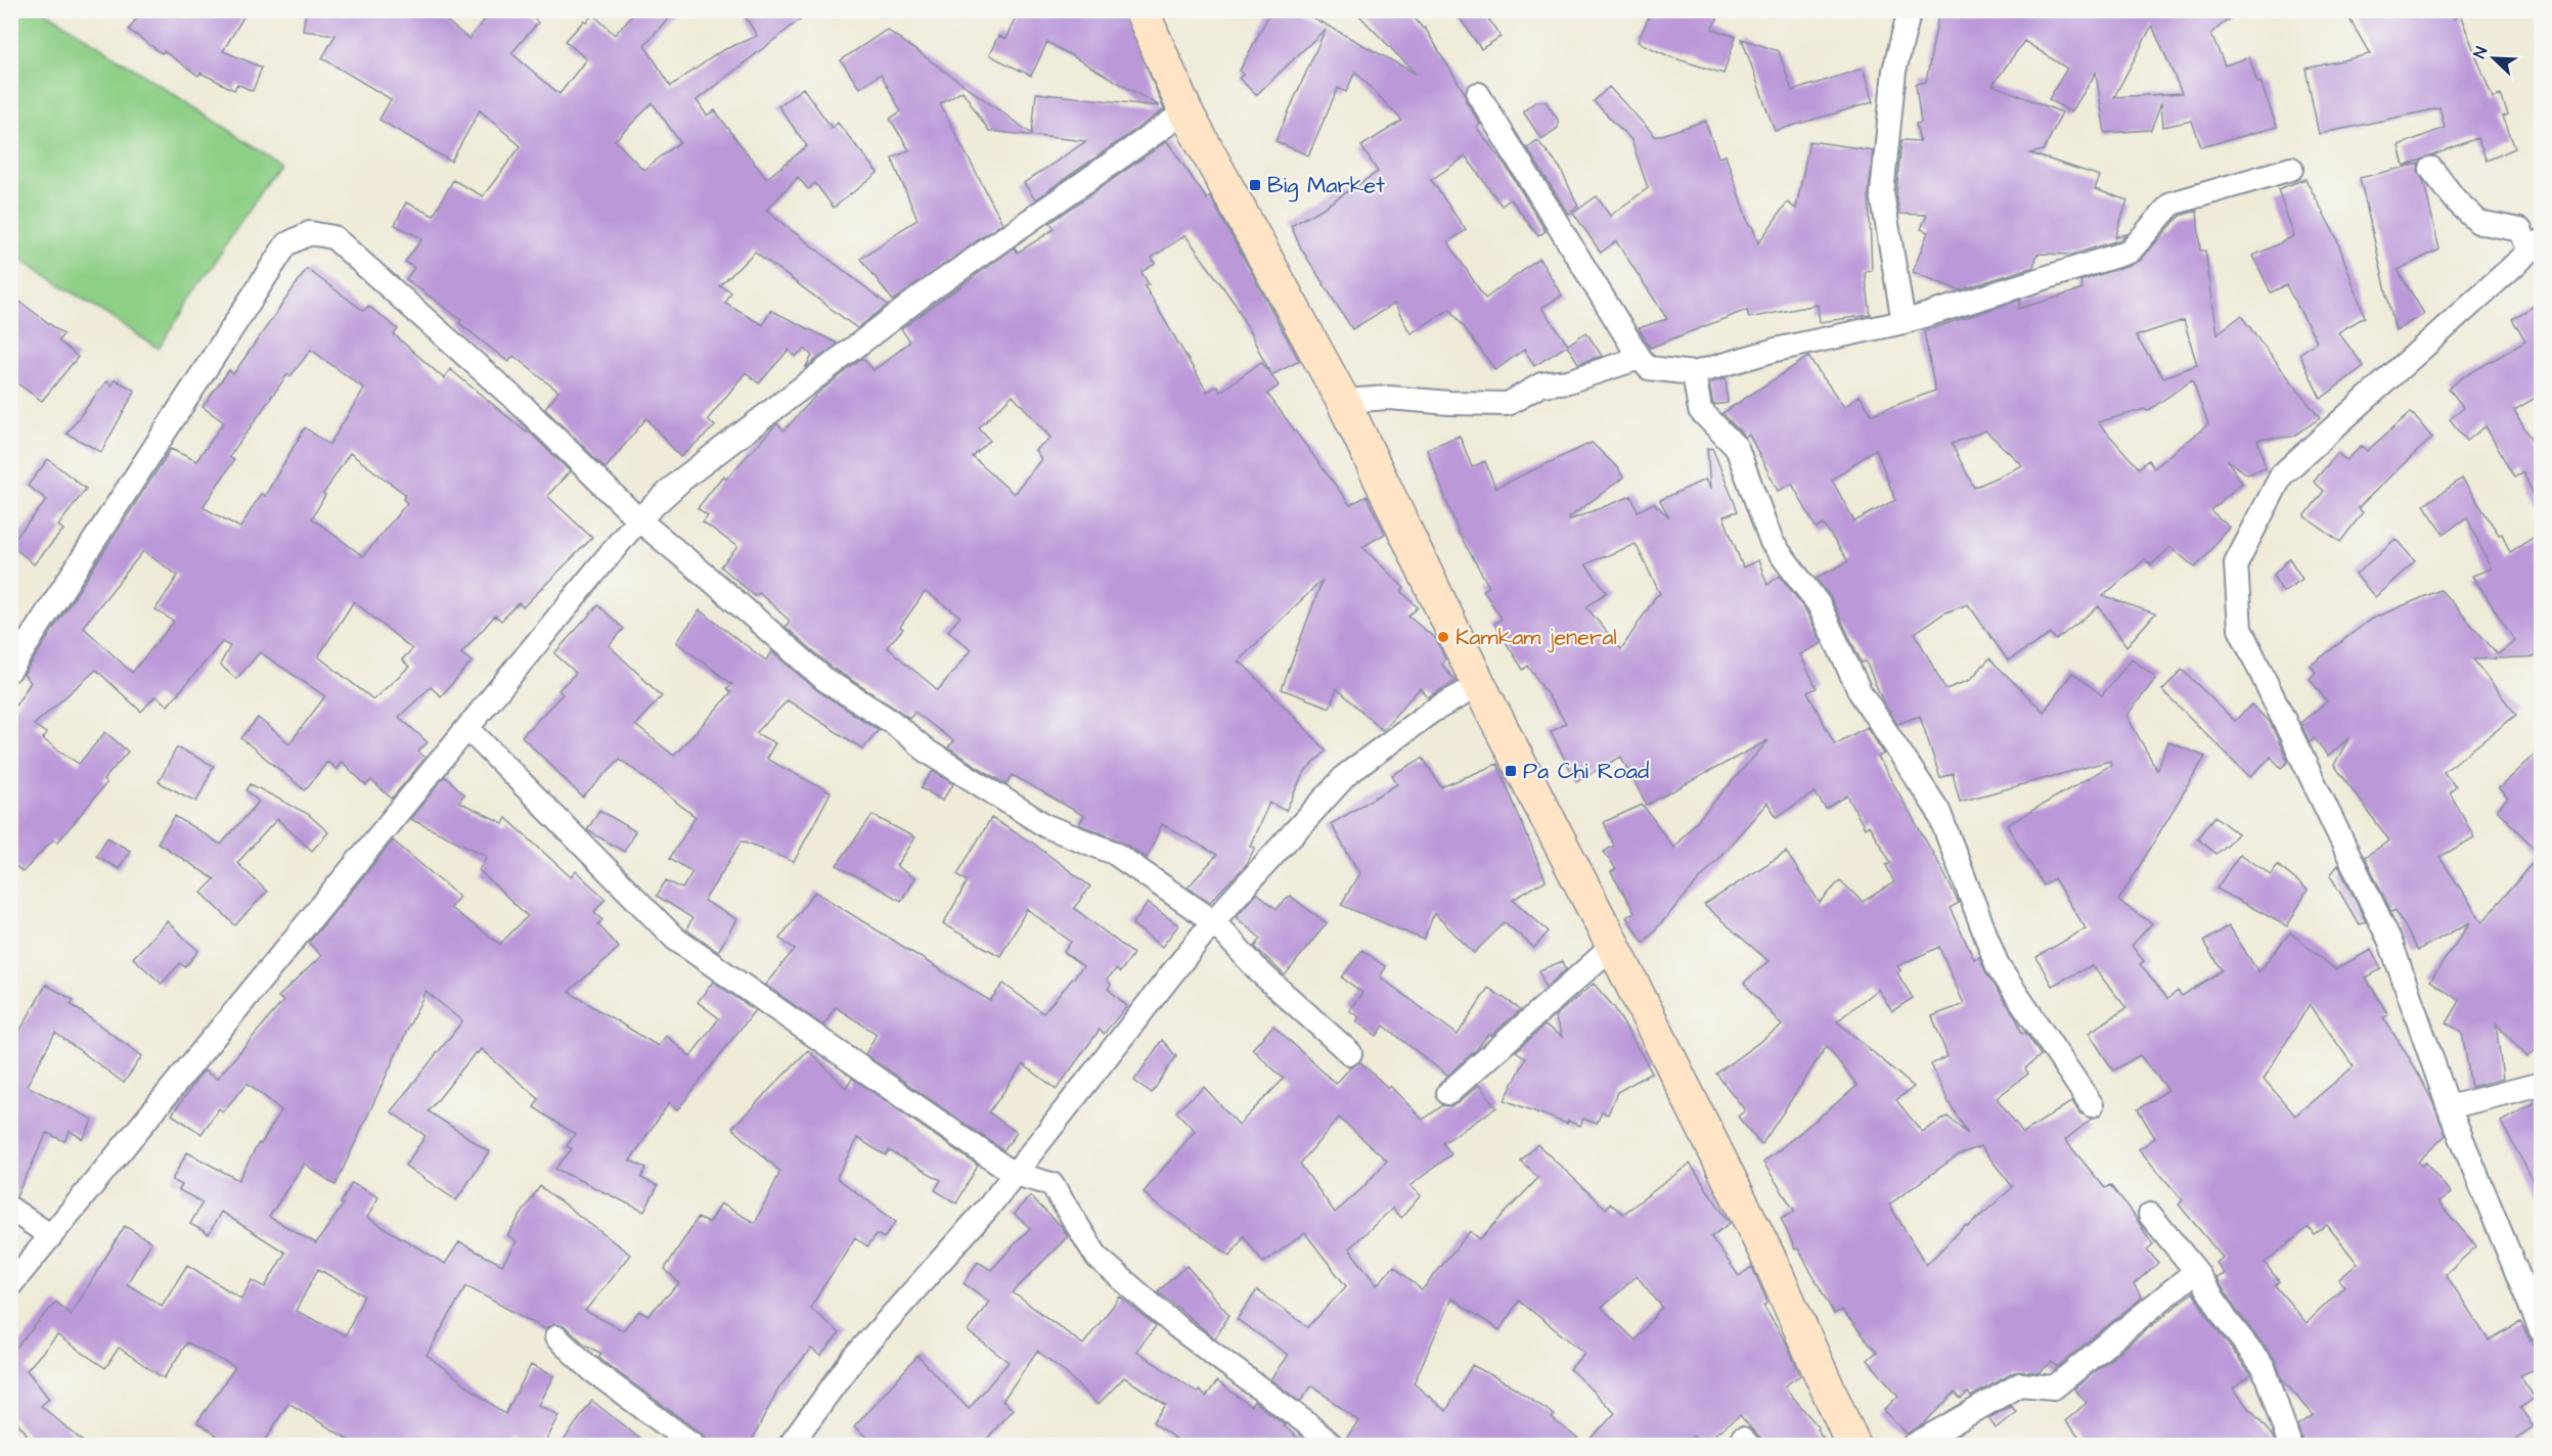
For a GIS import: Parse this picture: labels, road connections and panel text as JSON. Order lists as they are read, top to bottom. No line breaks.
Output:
{"places":{"transit":["Big Market","Pa Chi Road"],"other":["Kamkam jeneral"]},"north":"top left"}
